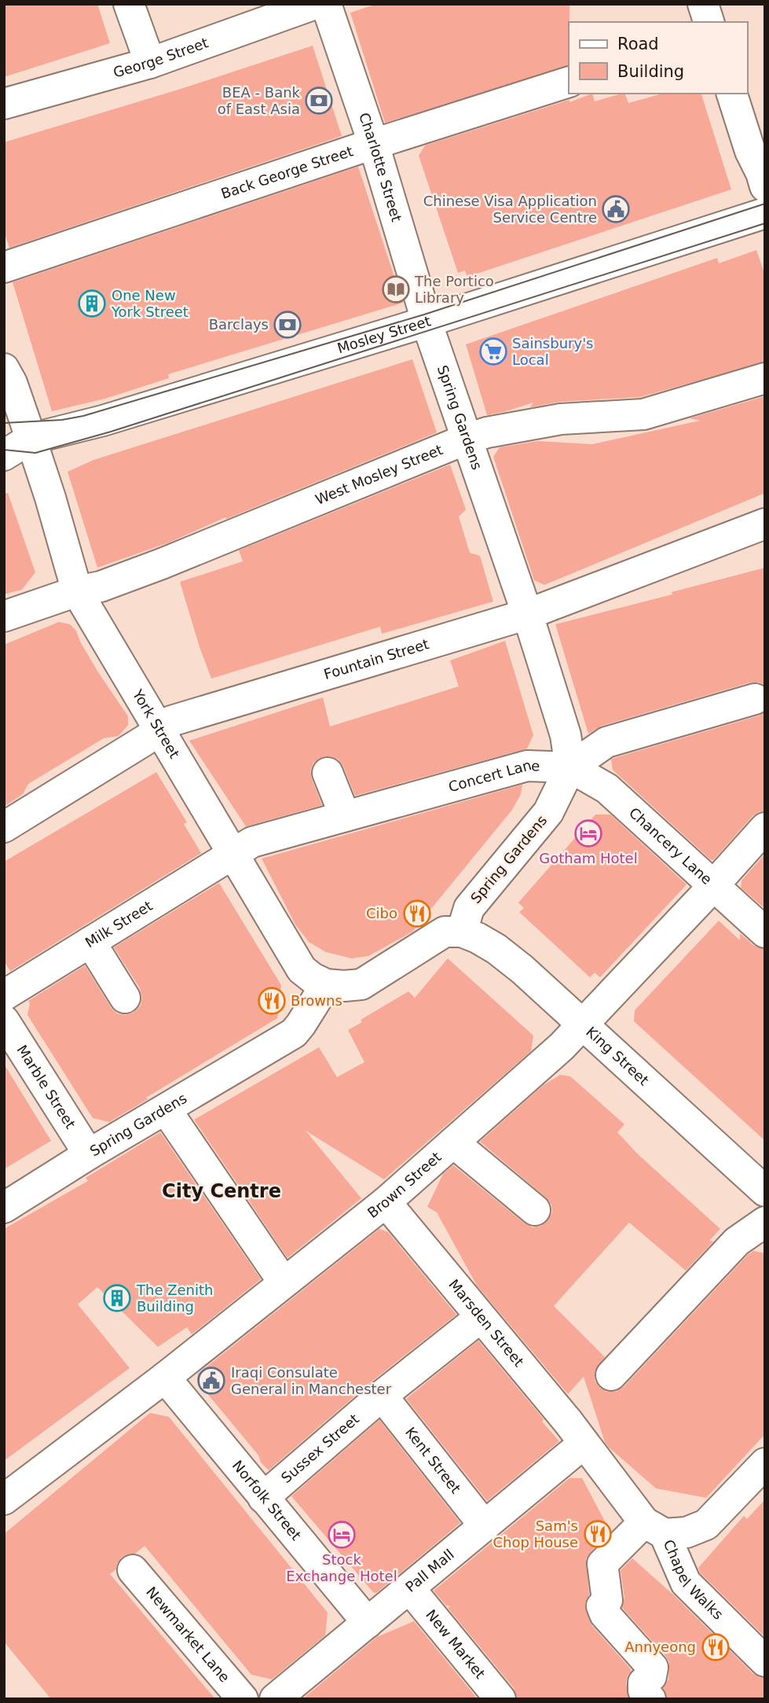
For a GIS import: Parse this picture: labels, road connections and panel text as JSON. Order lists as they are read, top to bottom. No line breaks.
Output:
{"streets":{"street":["George Street","Charlotte Street","Back George Street","Mosley Street","Spring Gardens","West Mosley Street","Fountain Street","York Street","Concert Lane","Chancery Lane","Milk Street","King Street","Marble Street","Brown Street","Marsden Street","Sussex Street","Kent Street","Norfolk Street","Pall Mall","Chapel Walks","Newmarket Lane","New Market"]},"crossings":[["Charlotte Street","Back George Street"],["Charlotte Street","Mosley Street"],["Charlotte Street","Spring Gardens"],["Mosley Street","Spring Gardens"],["Mosley Street","York Street"],["Spring Gardens","West Mosley Street"],["Spring Gardens","Fountain Street"],["Spring Gardens","York Street"],["Spring Gardens","Concert Lane"],["Spring Gardens","Chancery Lane"],["Spring Gardens","King Street"],["Spring Gardens","Marble Street"],["West Mosley Street","York Street"],["Fountain Street","York Street"],["York Street","Concert Lane"],["York Street","Milk Street"],["Concert Lane","Chancery Lane"],["Concert Lane","Milk Street"],["Chancery Lane","Brown Street"],["King Street","Brown Street"],["Brown Street","Marsden Street"],["Brown Street","Norfolk Street"],["Marsden Street","Sussex Street"],["Marsden Street","Pall Mall"],["Marsden Street","Chapel Walks"],["Sussex Street","Kent Street"],["Sussex Street","Norfolk Street"],["Kent Street","Pall Mall"],["Norfolk Street","Pall Mall"],["Pall Mall","Chapel Walks"],["Pall Mall","New Market"]],"districts":["City Centre"],"places":{"bank":["BEA - Bank of East Asia","Barclays"],"public building":["Chinese Visa Application Service Centre","Iraqi Consulate General in Manchester"],"library":["The Portico Library"],"building":["One New York Street","The Zenith Building"],"supermarket":["Sainsbury's Local"],"hotel":["Gotham Hotel","Stock Exchange Hotel"],"restaurant":["Cibo","Browns","Sam's Chop House","Annyeong"]},"legend":["Road","Building"]}
